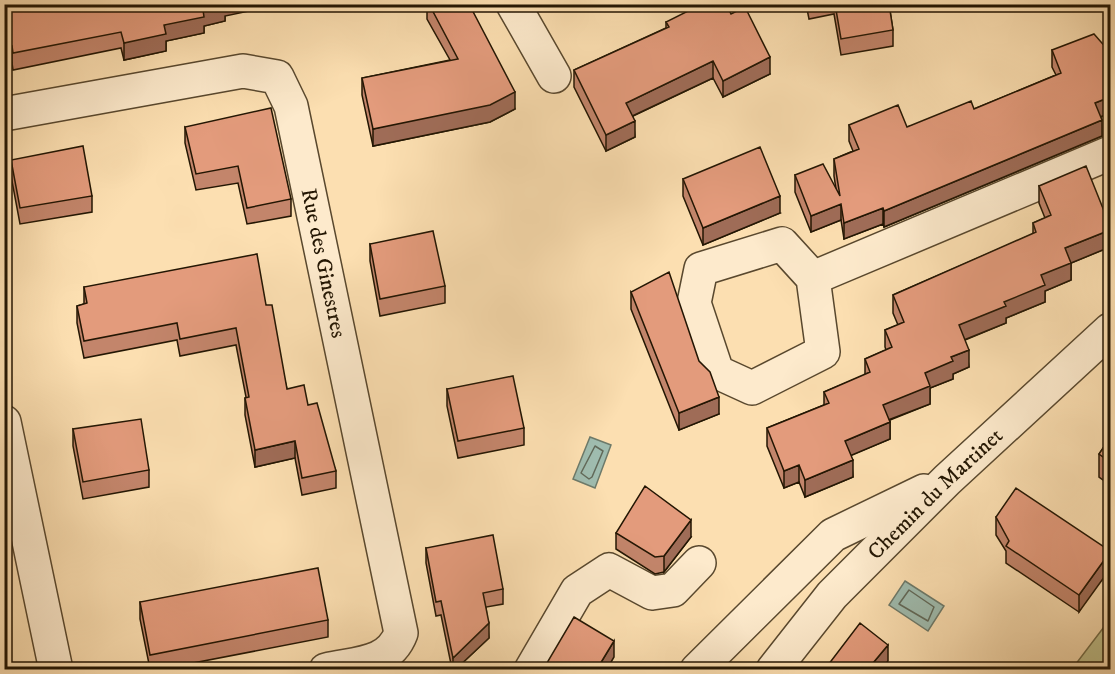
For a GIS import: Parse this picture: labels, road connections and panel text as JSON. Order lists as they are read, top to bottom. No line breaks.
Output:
{"streets":{"street":["Rue des Ginestres","Chemin du Martinet"]}}
